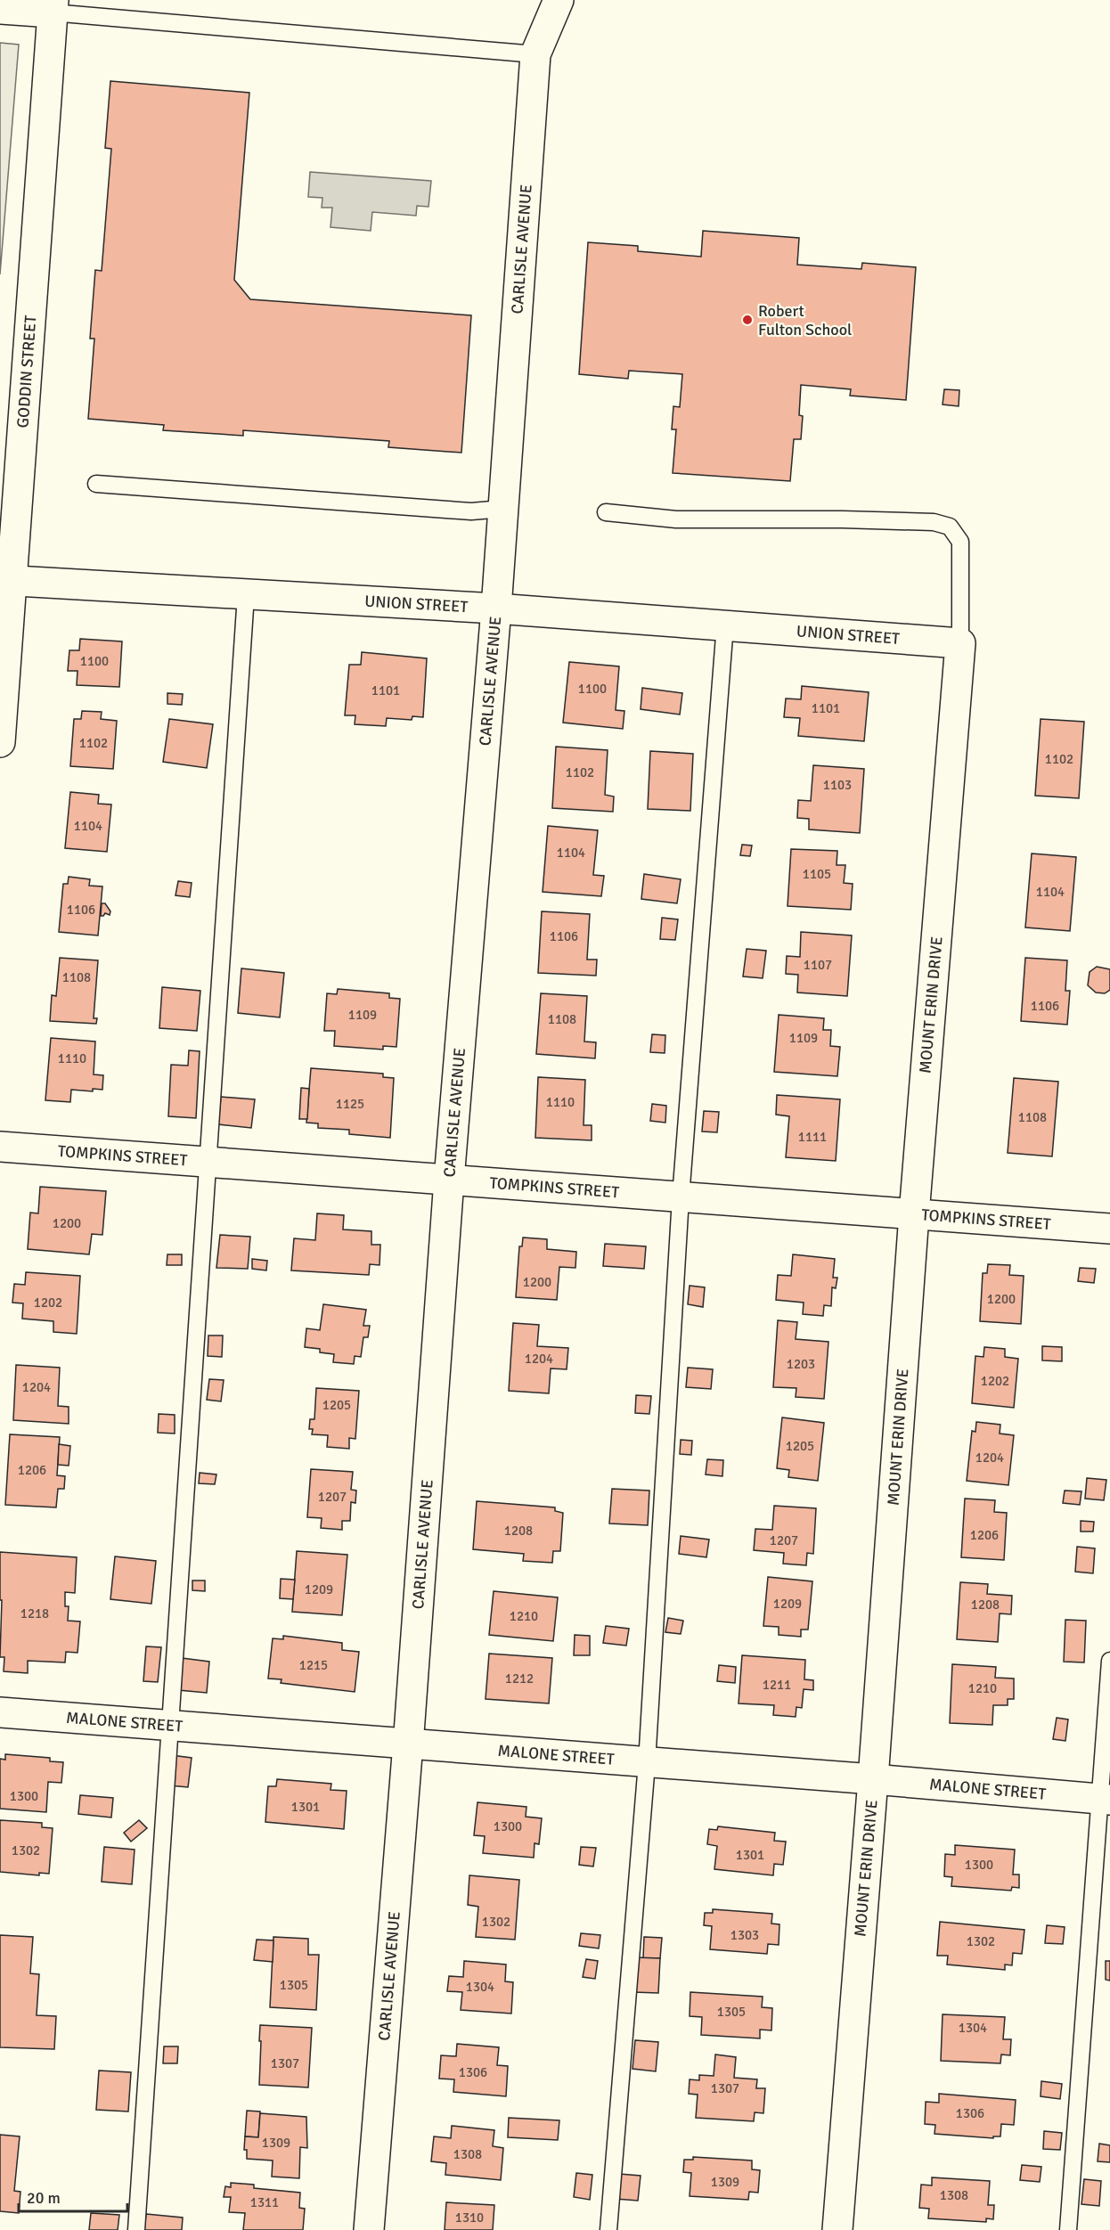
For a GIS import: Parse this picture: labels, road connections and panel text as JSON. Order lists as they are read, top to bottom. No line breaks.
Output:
{"streets":{"street":["CARLISLE AVENUE","GODDIN STREET","UNION STREET","MOUNT ERIN DRIVE","TOMPKINS STREET","MALONE STREET"]},"crossings":[["CARLISLE AVENUE","UNION STREET"],["CARLISLE AVENUE","TOMPKINS STREET"],["CARLISLE AVENUE","MALONE STREET"],["GODDIN STREET","UNION STREET"],["UNION STREET","MOUNT ERIN DRIVE"],["MOUNT ERIN DRIVE","TOMPKINS STREET"],["MOUNT ERIN DRIVE","MALONE STREET"]],"places":["Robert Fulton School"],"house_numbers":["1100","1100","1101","1101","1102","1102","1102","1103","1104","1104","1105","1104","1106","1106","1107","1108","1106","1109","1108","1109","1110","1110","1125","1108","1111","1200","1200","1200","1202","1204","1203","1202","1204","1205","1205","1204","1206","1207","1208","1206","1207","1209","1209","1208","1218","1210","1215","1212","1211","1210","1300","1301","1300","1302","1301","1300","1302","1303","1302","1305","1304","1305","1304","1307","1306","1307","1306","1309","1308","1309","1308","1311","1310"],"scale_bar":"20 m"}
